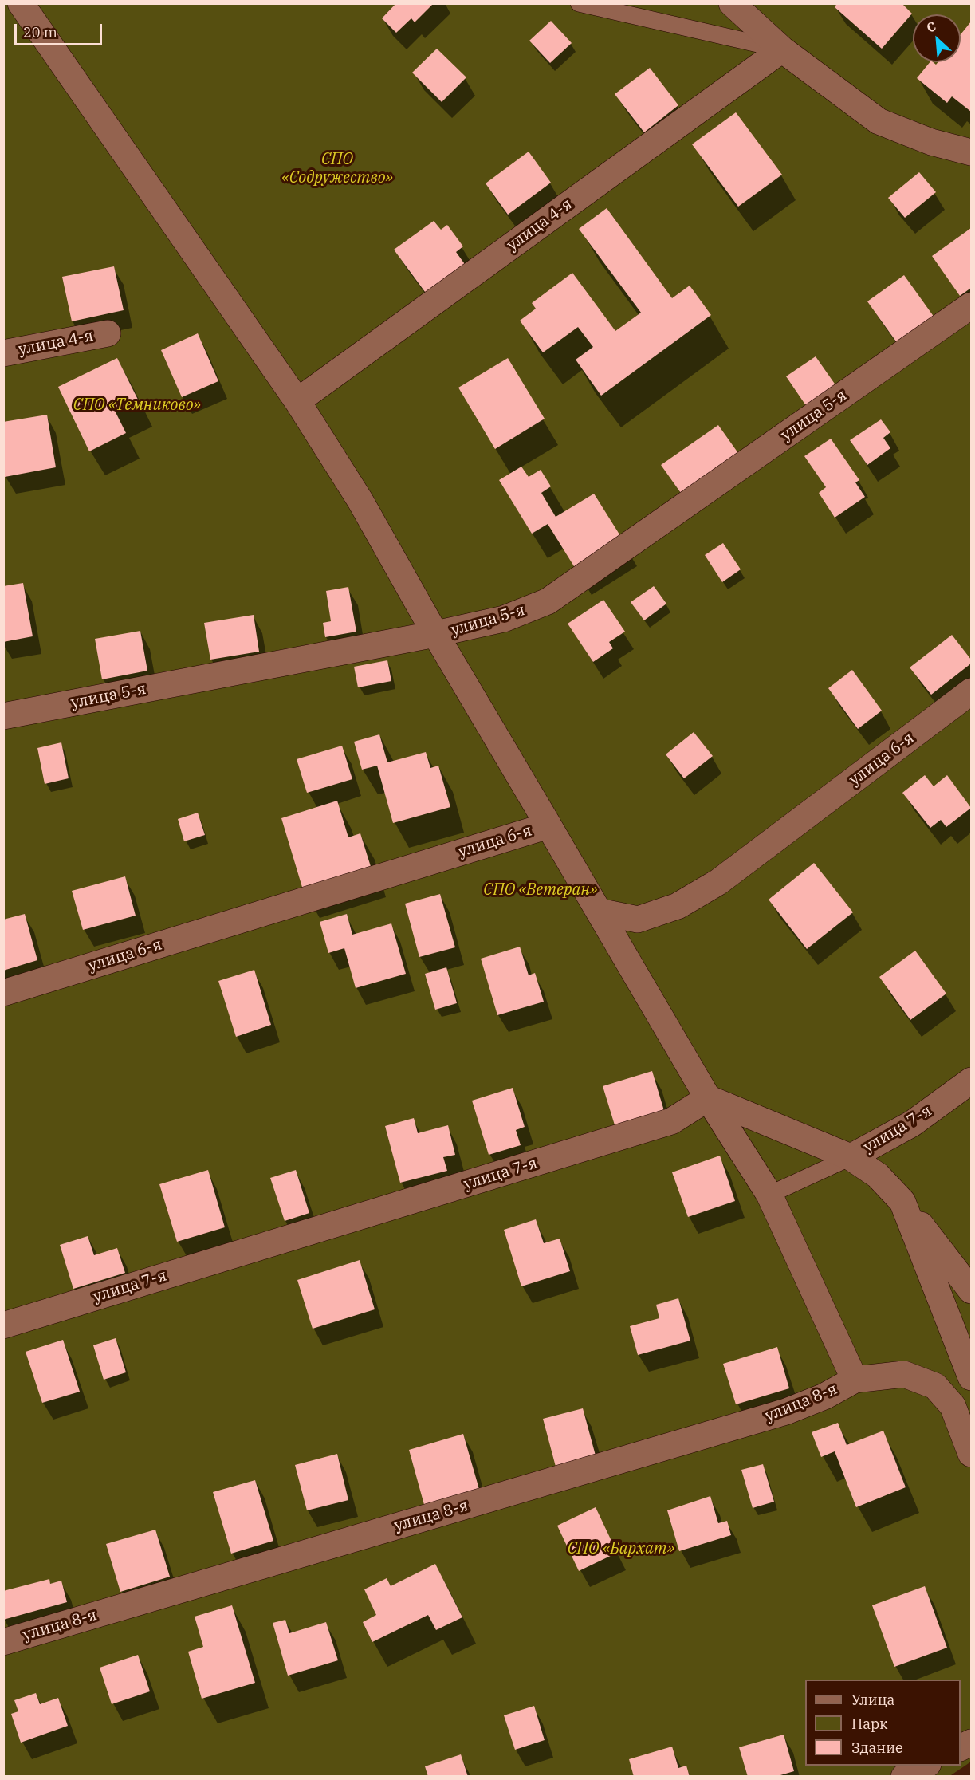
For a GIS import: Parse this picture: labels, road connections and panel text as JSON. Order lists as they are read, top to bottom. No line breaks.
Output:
{"streets":{"street":["улица 4-я","улица 5-я","улица 6-я","улица 7-я","улица 8-я"]},"parks":["СПО «Содружество»","СПО «Темниково»","СПО «Ветеран»","СПО «Бархат»"],"legend":["Улица","Парк","Здание"],"scale_bar":"20 m","north":"top left"}
